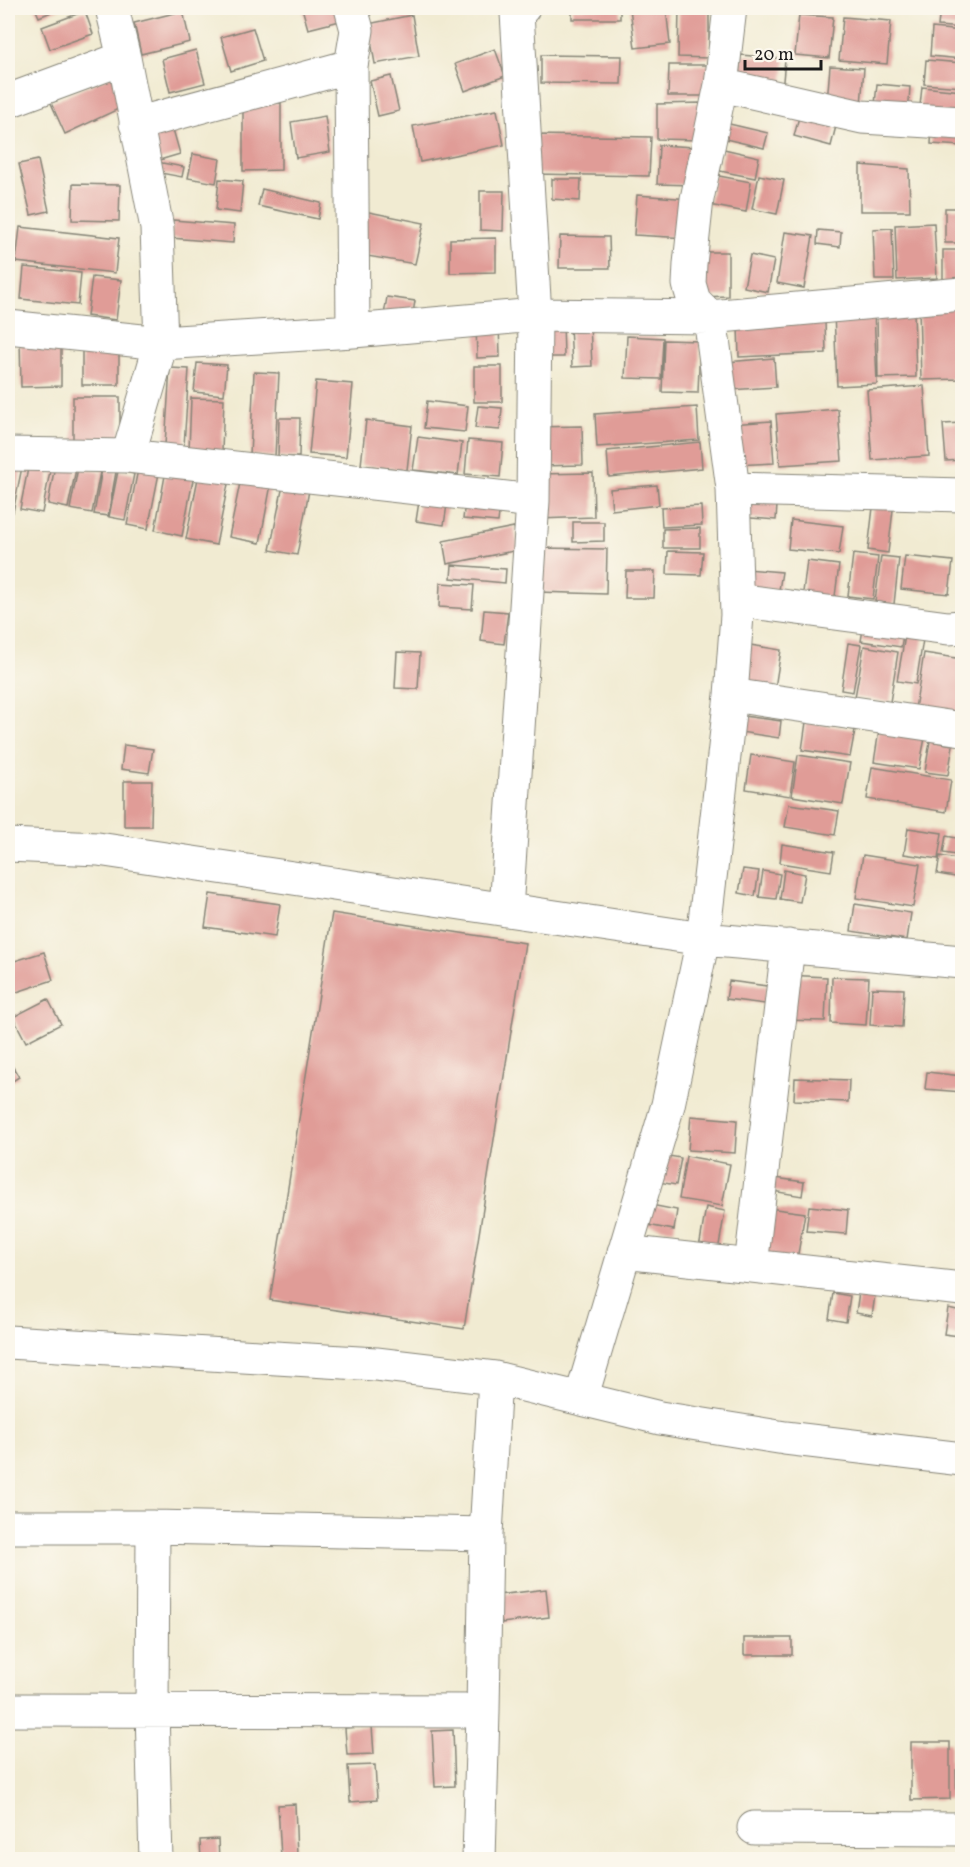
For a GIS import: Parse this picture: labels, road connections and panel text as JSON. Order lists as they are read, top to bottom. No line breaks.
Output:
{"scale_bar":"20 m"}
